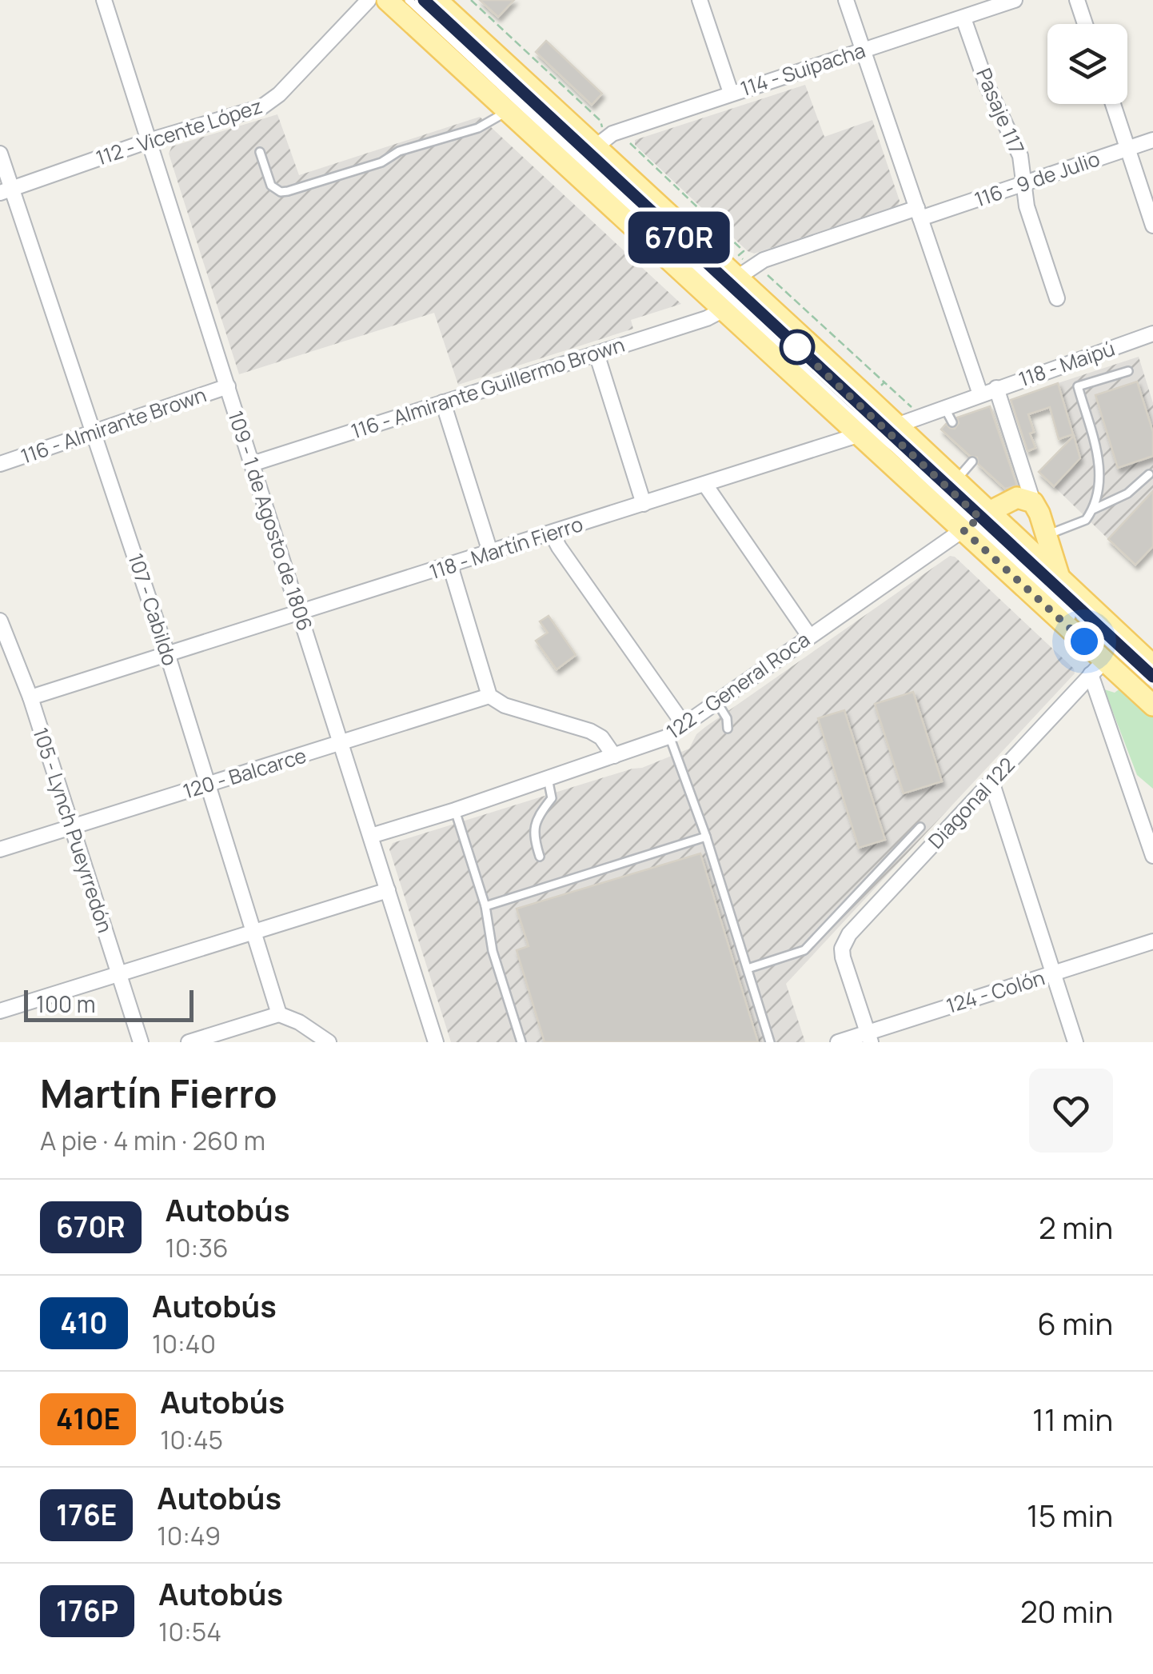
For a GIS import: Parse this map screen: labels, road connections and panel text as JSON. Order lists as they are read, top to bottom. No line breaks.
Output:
{"streets":{"street":["114 - Suipacha","Pasaje 117","112 - Vicente López","116 - 9 de Julio","118 - Maipú","116 - Almirante Guillermo Brown","116 - Almirante Brown","109 - 1 de Agosto de 1806","118 - Martín Fierro","107 - Cabildo","122 - General Roca","120 - Balcarce","Diagonal 122","105 - Lynch Pueyrredón","124 - Colón"]},"crossings":[["114 - Suipacha","Pasaje 117"],["Pasaje 117","116 - 9 de Julio"],["112 - Vicente López","109 - 1 de Agosto de 1806"],["112 - Vicente López","107 - Cabildo"],["118 - Maipú","118 - Martín Fierro"],["116 - Almirante Guillermo Brown","109 - 1 de Agosto de 1806"],["116 - Almirante Brown","109 - 1 de Agosto de 1806"],["116 - Almirante Brown","107 - Cabildo"],["109 - 1 de Agosto de 1806","118 - Martín Fierro"],["109 - 1 de Agosto de 1806","122 - General Roca"],["109 - 1 de Agosto de 1806","120 - Balcarce"],["118 - Martín Fierro","107 - Cabildo"],["118 - Martín Fierro","105 - Lynch Pueyrredón"],["107 - Cabildo","120 - Balcarce"],["120 - Balcarce","105 - Lynch Pueyrredón"],["Diagonal 122","124 - Colón"]],"lines":["bus line 670R"],"scale_bar":"100 m","page":{"on_map":"670R","scale":"100 m","heading":["Martín Fierro","A pie · 4 min · 260 m"],"list":[{"mark":"670R","name":"Autobús","note":"10:36","value":"2 min"},{"mark":"410","name":"Autobús","note":"10:40","value":"6 min"},{"mark":"410E","name":"Autobús","note":"10:45","value":"11 min"},{"mark":"176E","name":"Autobús","note":"10:49","value":"15 min"},{"mark":"176P","name":"Autobús","note":"10:54","value":"20 min"}]}}
